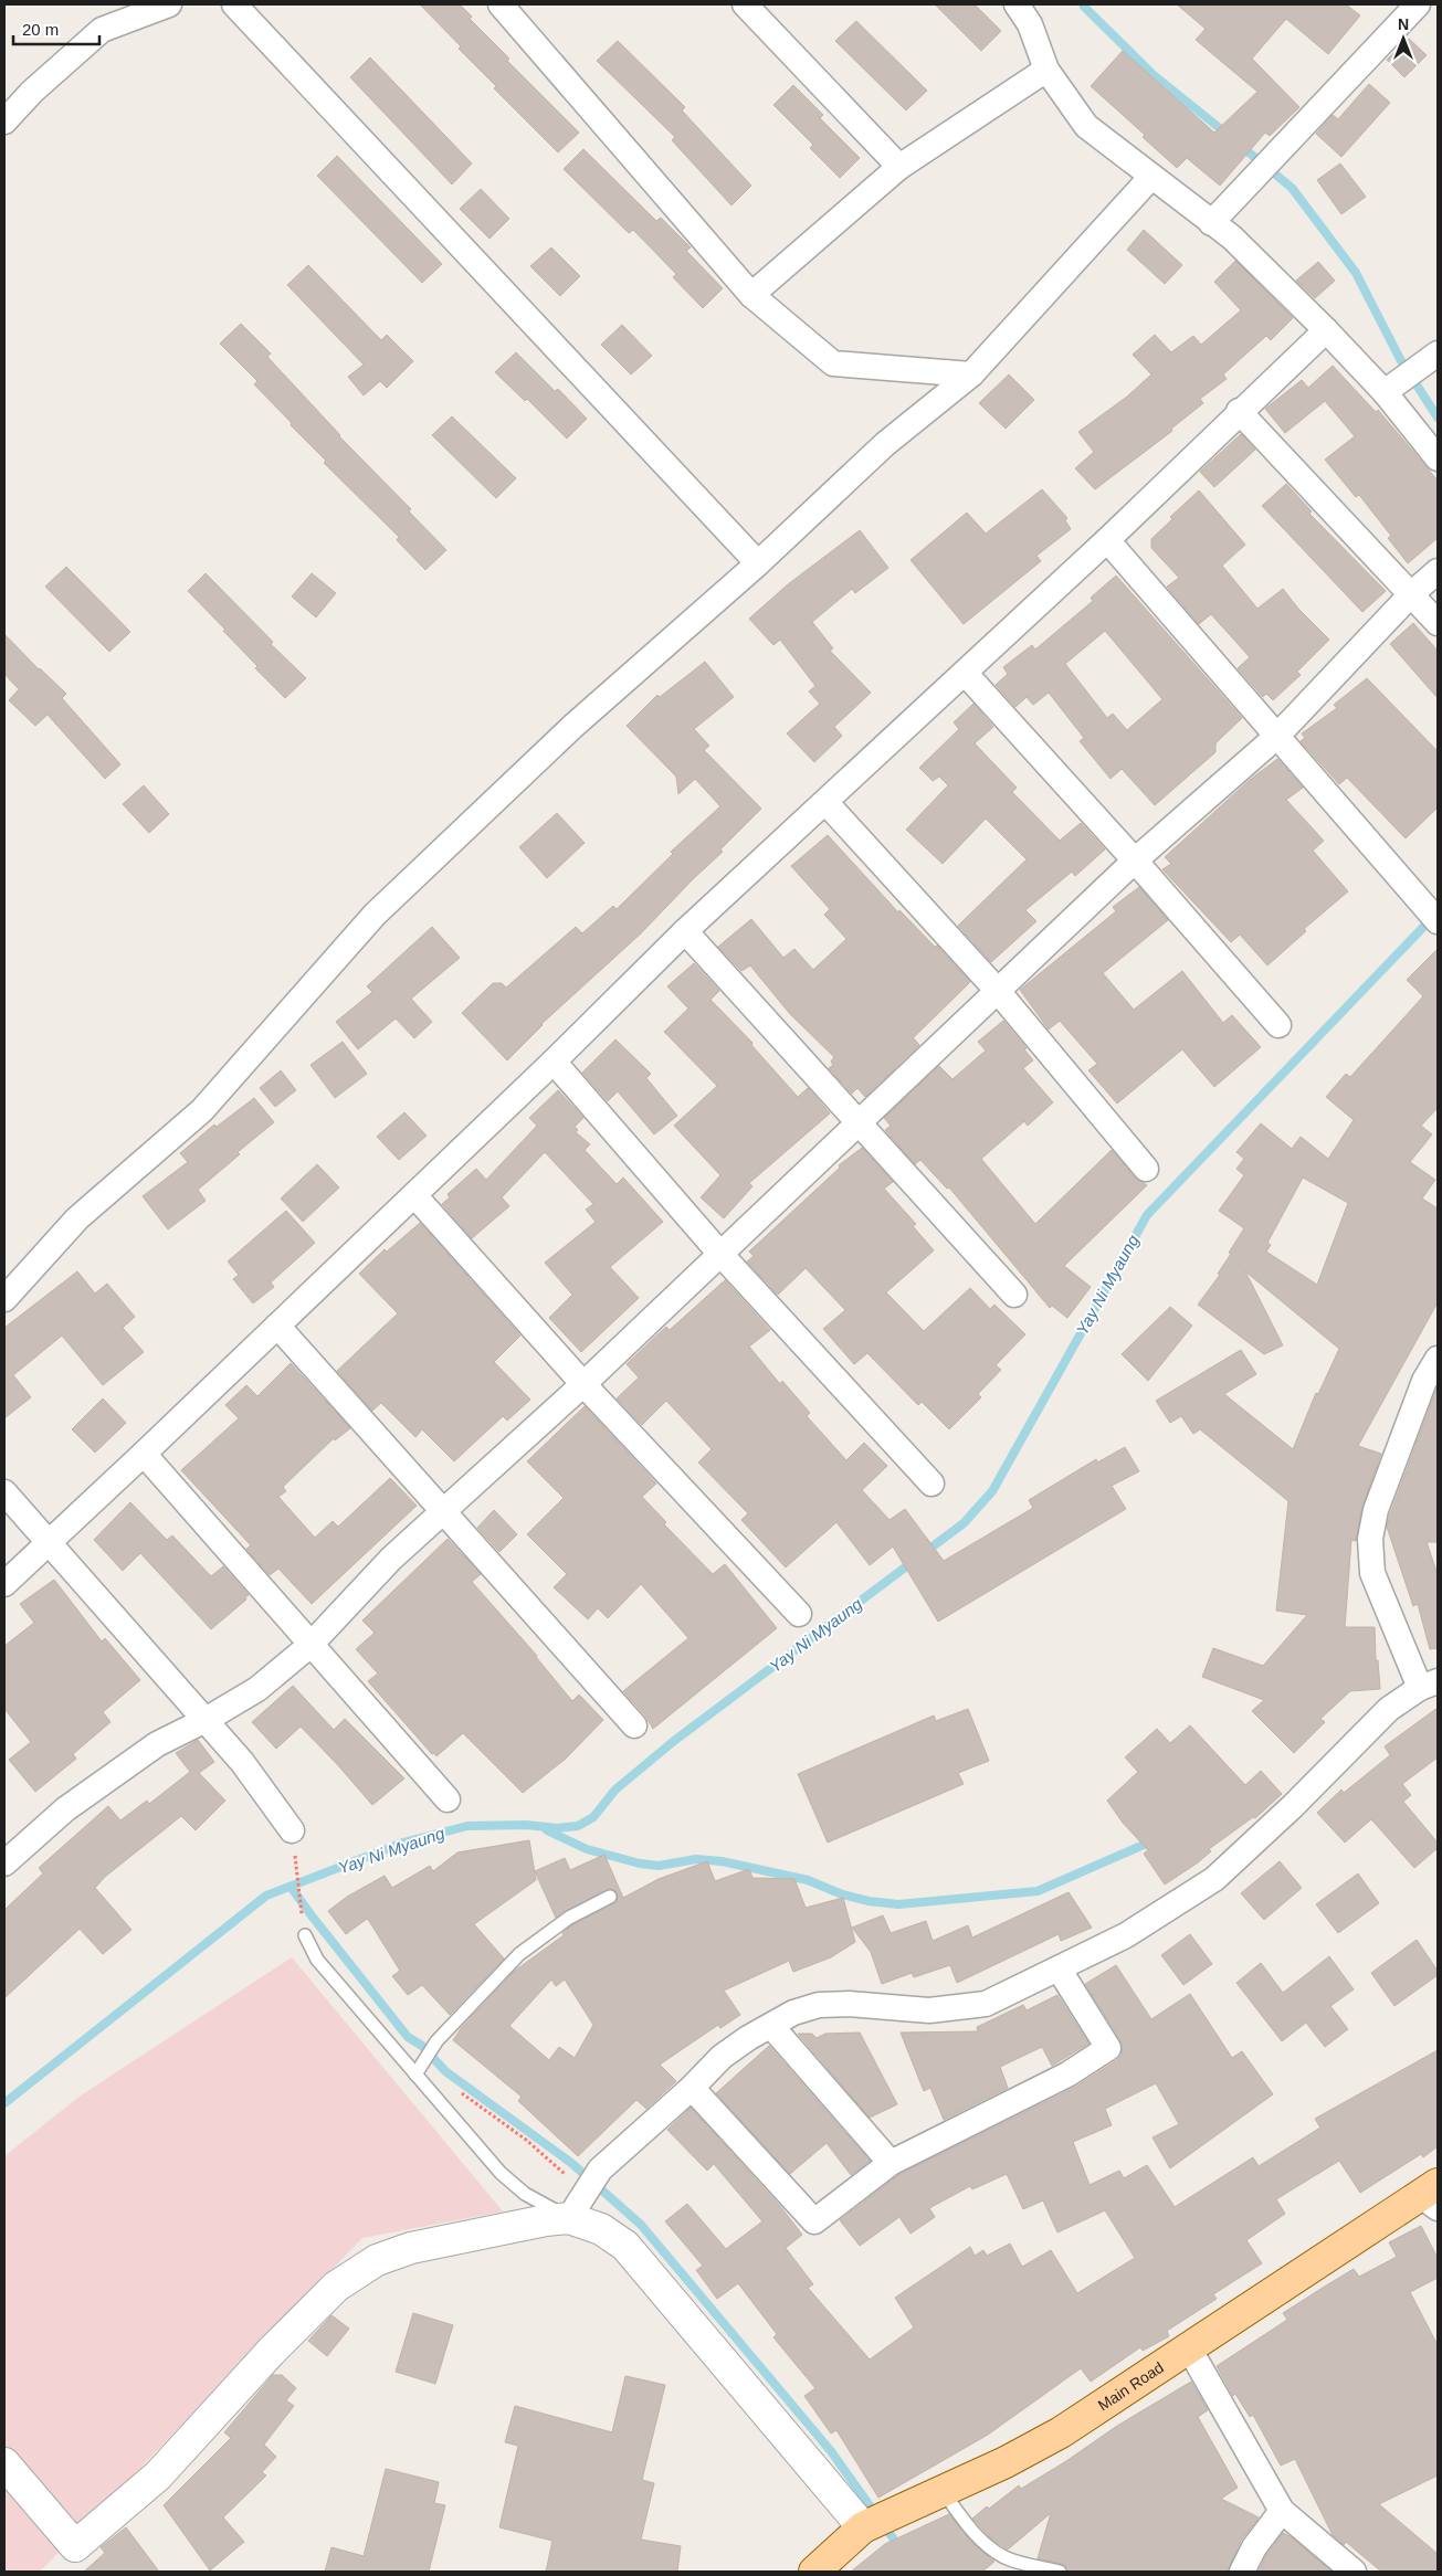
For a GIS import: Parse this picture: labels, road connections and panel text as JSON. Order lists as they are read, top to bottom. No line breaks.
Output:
{"streets":{"main road":["Main Road"]},"water":["Yay Ni Myaung"],"scale_bar":"20 m","north":"top"}
